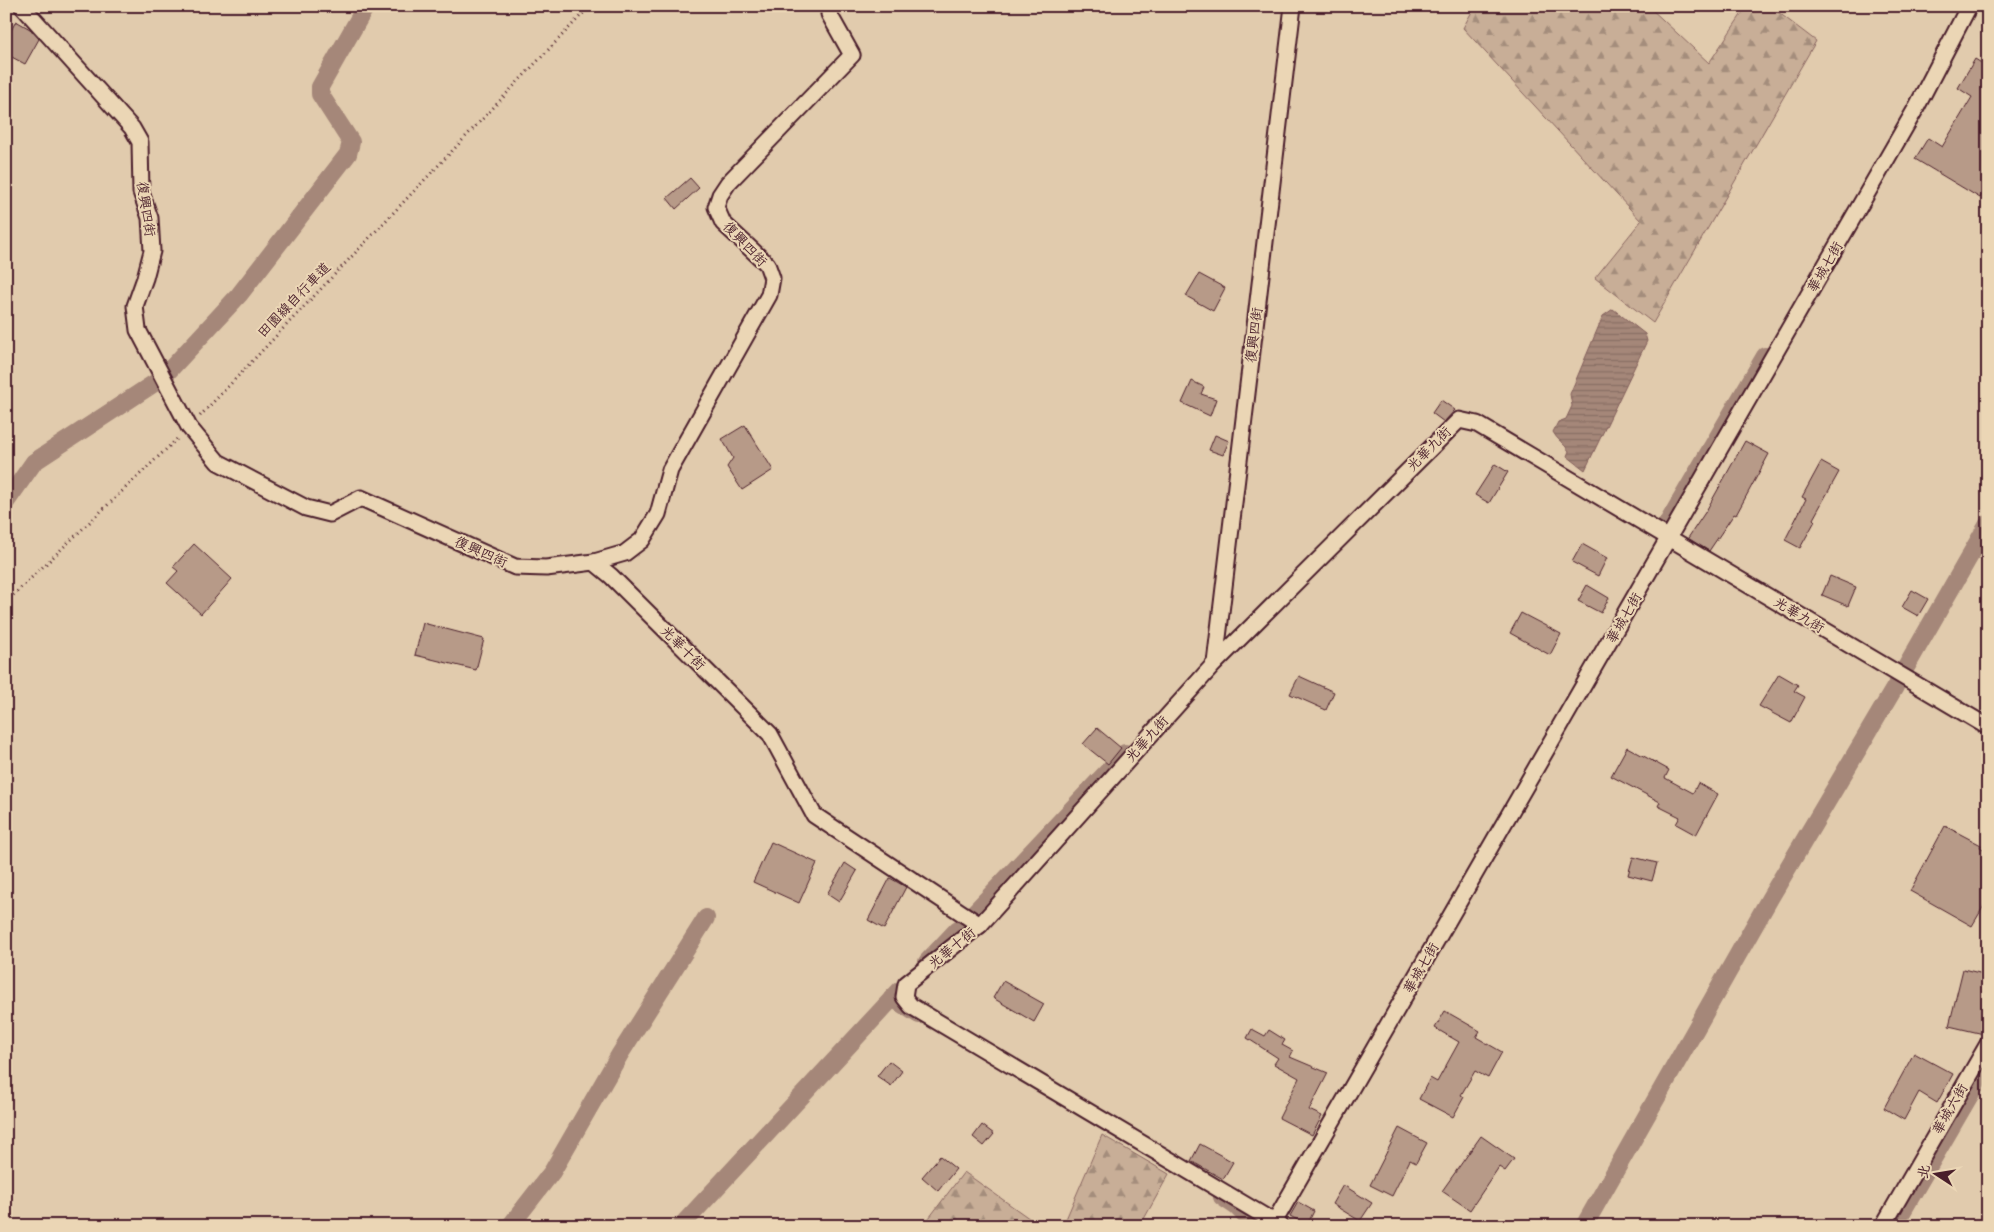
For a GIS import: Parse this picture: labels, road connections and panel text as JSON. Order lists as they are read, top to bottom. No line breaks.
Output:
{"streets":{"street":["復興四街","華城七街","光華九街","光華十街","華城六街"],"path":["田園線自行車道"]},"crossings":[["復興四街","田園線自行車道"],["復興四街","光華九街"],["復興四街","光華十街"],["華城七街","光華九街"],["華城七街","光華十街"],["光華九街","光華十街"]],"north":"left"}
